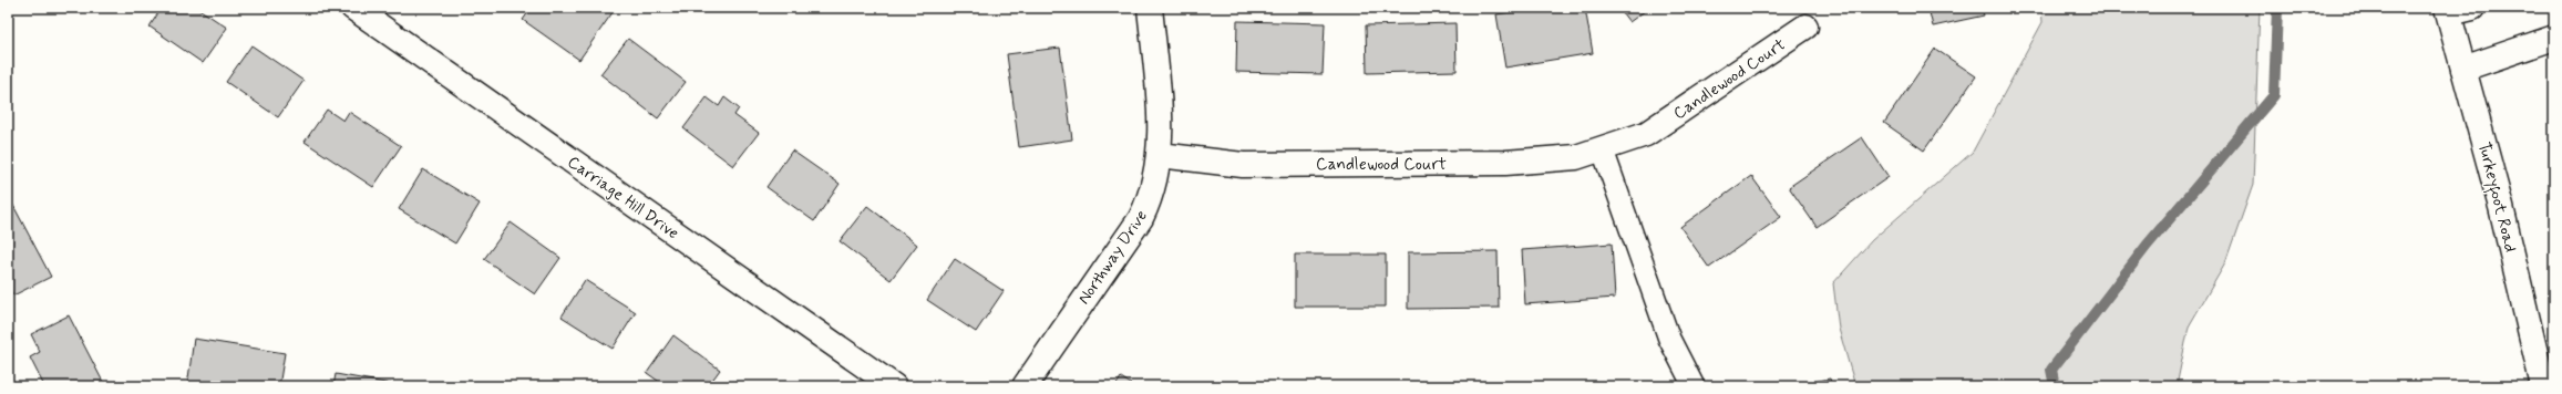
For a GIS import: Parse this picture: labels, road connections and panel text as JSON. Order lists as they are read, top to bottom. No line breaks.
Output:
{"streets":{"street":["Candlewood Court","Carriage Hill Drive","Turkeyfoot Road","Northway Drive"]},"crossings":[["Candlewood Court","Northway Drive"]]}
